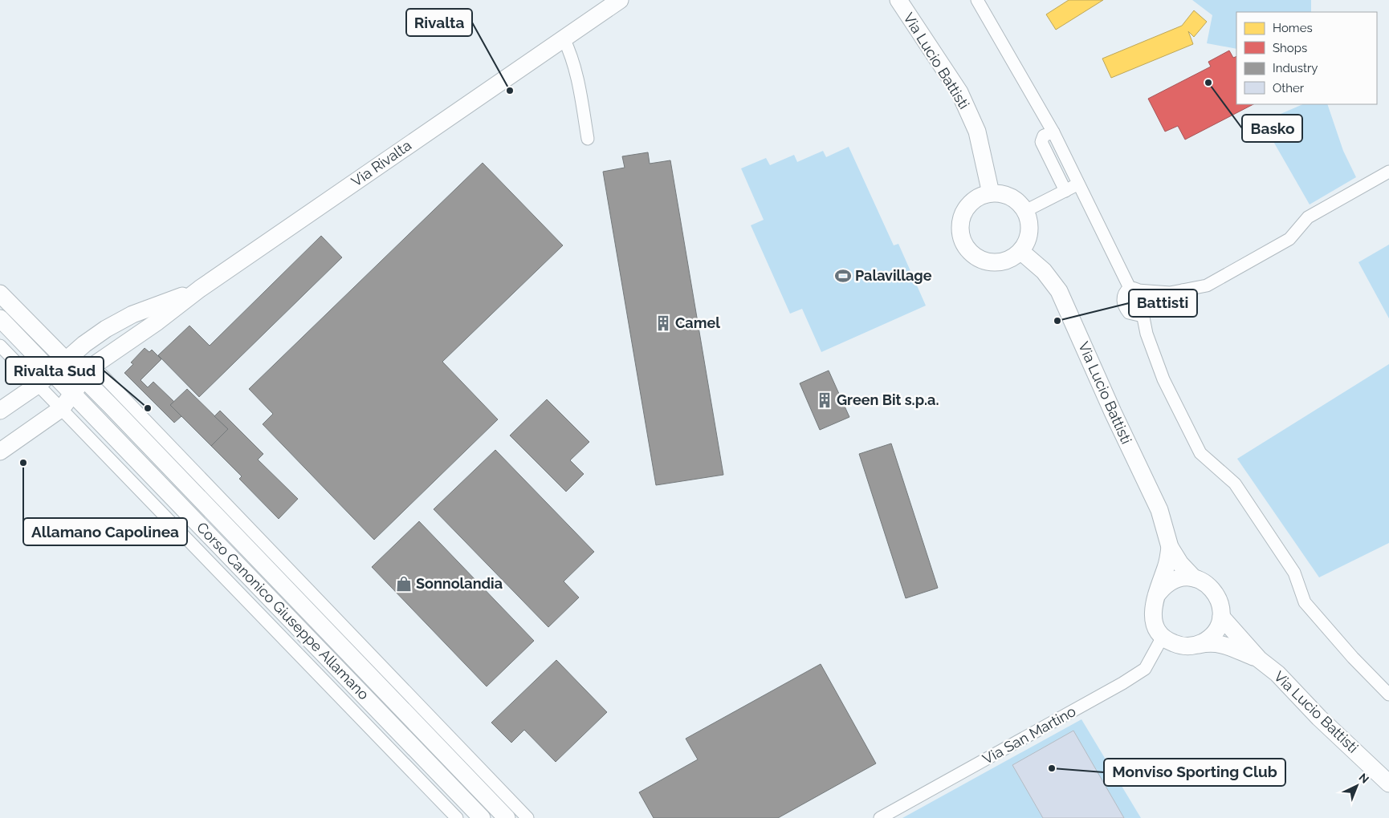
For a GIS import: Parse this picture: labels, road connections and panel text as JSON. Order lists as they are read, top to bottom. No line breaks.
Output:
{"streets":{"street":["Via Lucio Battisti","Via Rivalta","Corso Canonico Giuseppe Allamano","Via San Martino"]},"crossings":[["Via Lucio Battisti","Via San Martino"],["Via Rivalta","Corso Canonico Giuseppe Allamano"]],"places":{"other":["Basko","Rivalta","Battisti","Rivalta Sud","Allamano Capolinea","Monviso Sporting Club"],"sports":["Palavillage"],"building":["Camel","Green Bit s.p.a."],"shop":["Sonnolandia"]},"legend":["Homes","Shops","Industry","Other"],"north":"top right"}
